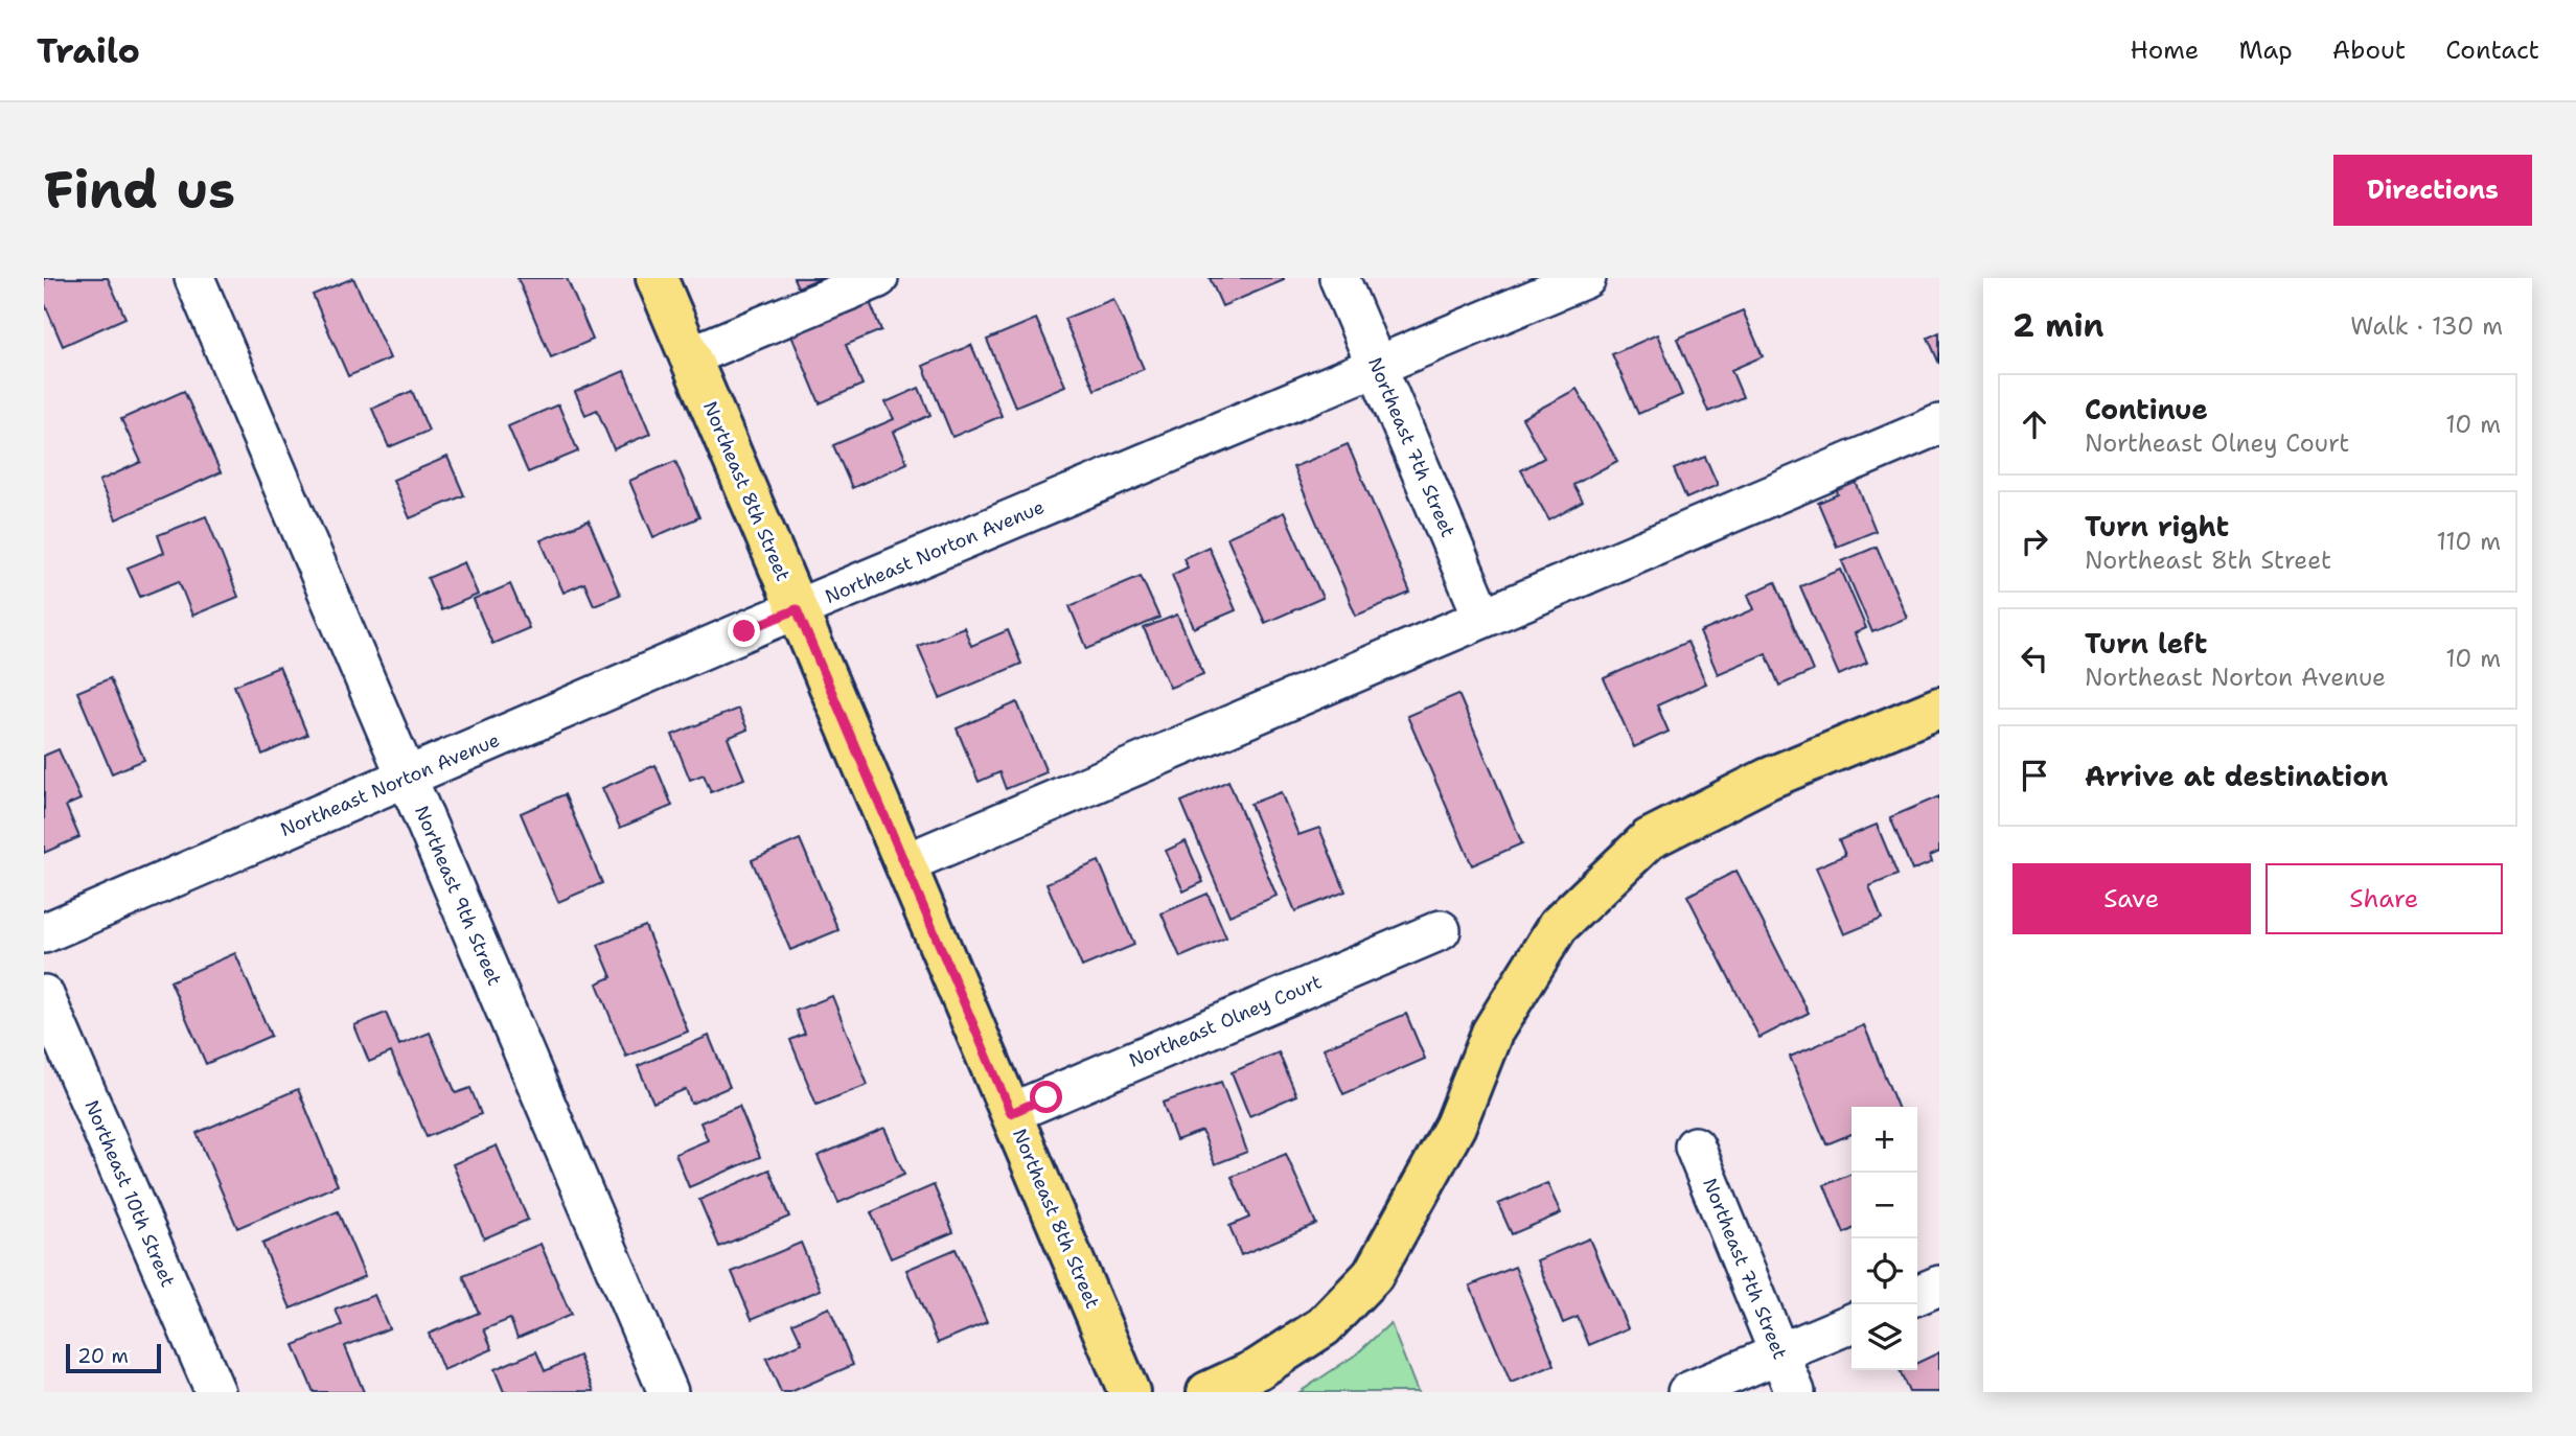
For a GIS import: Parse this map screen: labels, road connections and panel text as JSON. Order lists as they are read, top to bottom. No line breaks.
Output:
{"streets":{"main road":["Northeast 8th Street"],"street":["Northeast 7th Street","Northeast Norton Avenue","Northeast 9th Street","Northeast Olney Court","Northeast 10th Street"]},"crossings":[["Northeast 7th Street","Northeast Norton Avenue"],["Northeast 8th Street","Northeast Norton Avenue"],["Northeast 8th Street","Northeast Olney Court"],["Northeast Norton Avenue","Northeast 9th Street"]],"scale_bar":"20 m","page":{"header":"Trailo","nav":["Home","Map","About","Contact"],"buttons":["Directions",["Save","Share"]],"title":"Find us","heading":["2 min","Walk · 130 m"],"list":[["Continue","Northeast Olney Court","10 m"],["Turn right","Northeast 8th Street","110 m"],["Turn left","Northeast Norton Avenue","10 m"],"Arrive at destination"],"map_buttons":["+","−"],"scale":"20 m"}}
